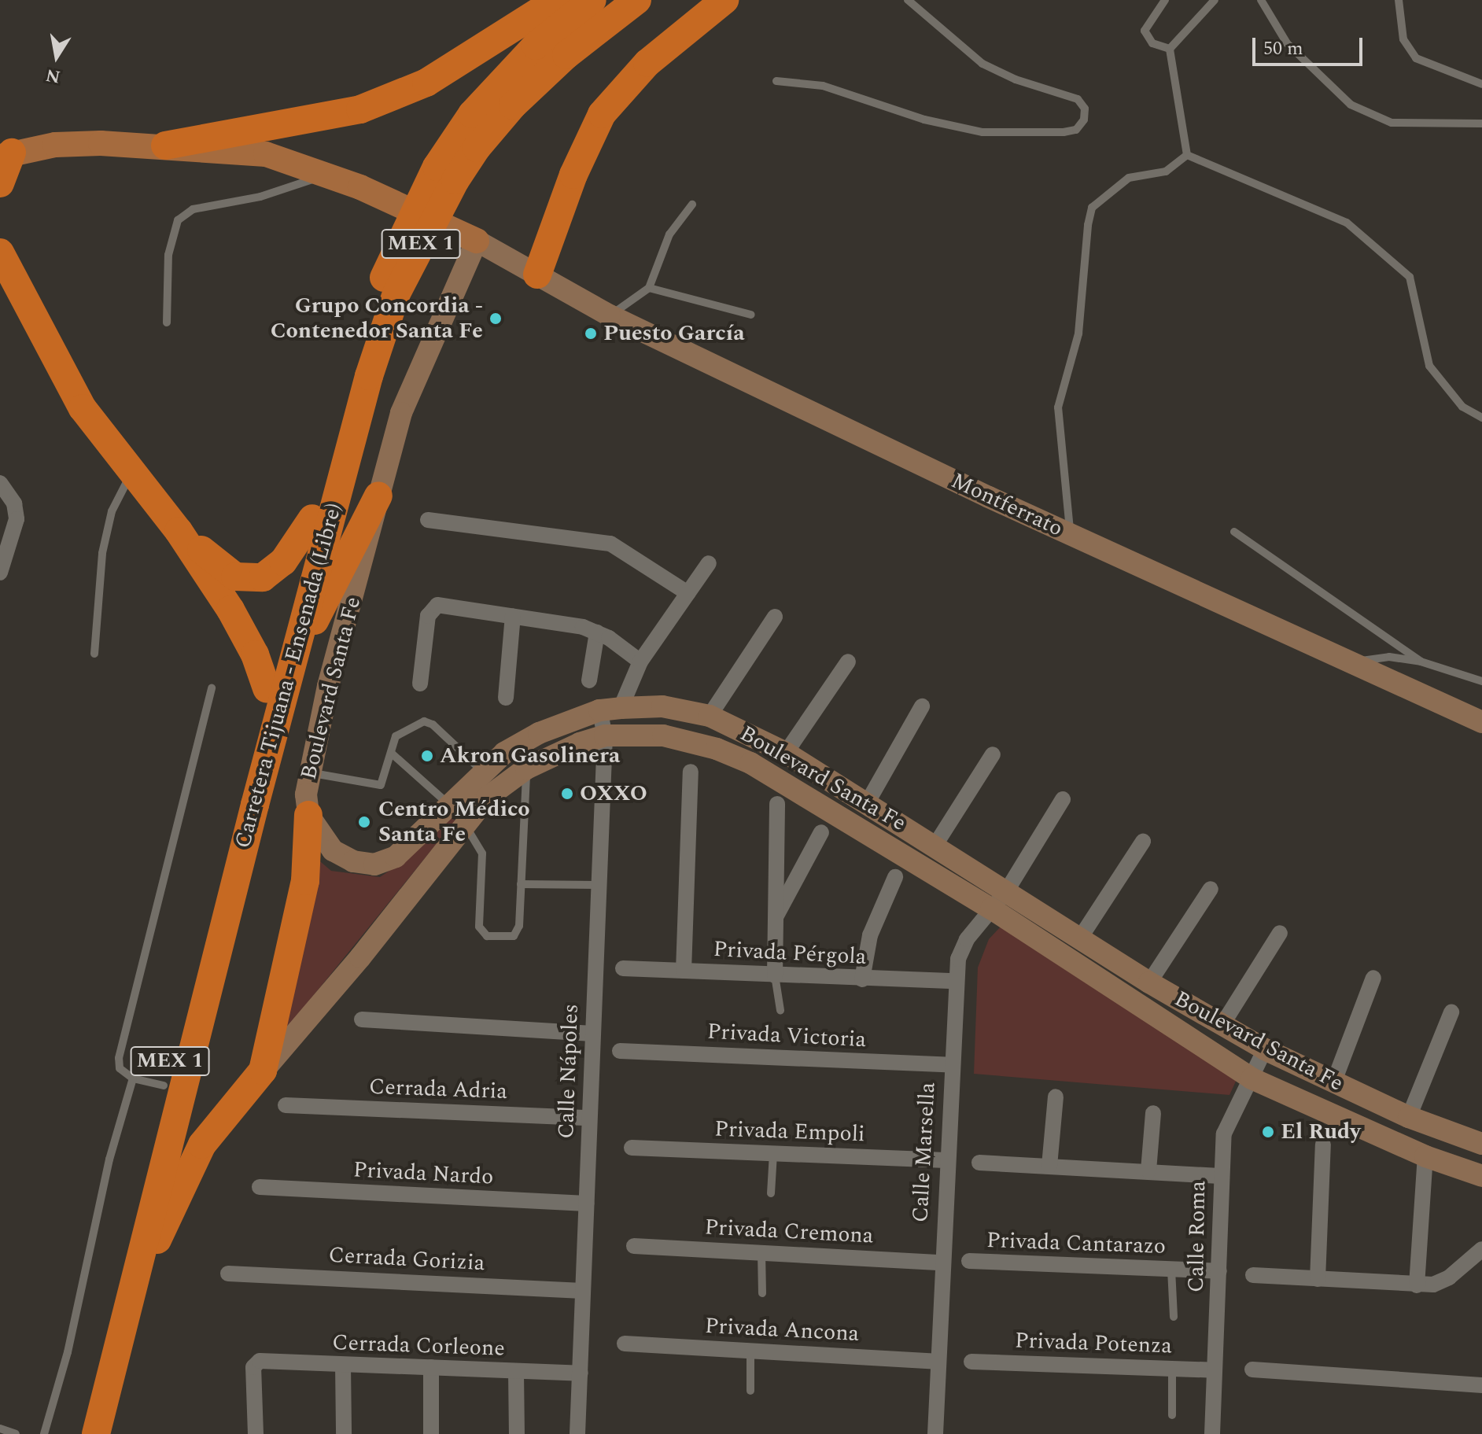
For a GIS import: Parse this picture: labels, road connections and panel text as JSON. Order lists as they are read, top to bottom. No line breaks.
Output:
{"streets":{"highway":["MEX 1","Carretera Tijuana - Ensenada (Libre)"],"main road":["Montferrato","Boulevard Santa Fe"],"street":["Privada Pérgola","Privada Victoria","Calle Nápoles","Cerrada Adria","Privada Empoli","Calle Marsella","Privada Nardo","Privada Cremona","Calle Roma","Privada Cantarazo","Cerrada Gorizia","Privada Ancona","Privada Potenza","Cerrada Corleone"]},"crossings":[["Montferrato","Boulevard Santa Fe"],["Boulevard Santa Fe","Calle Nápoles"],["Boulevard Santa Fe","Calle Marsella"],["Boulevard Santa Fe","Calle Roma"],["Privada Pérgola","Calle Marsella"],["Privada Victoria","Calle Marsella"],["Calle Nápoles","Cerrada Adria"],["Calle Nápoles","Privada Nardo"],["Calle Nápoles","Cerrada Gorizia"],["Calle Nápoles","Cerrada Corleone"],["Privada Empoli","Calle Marsella"],["Calle Marsella","Privada Cremona"],["Calle Marsella","Privada Ancona"],["Calle Roma","Privada Cantarazo"],["Calle Roma","Privada Potenza"]],"places":["Grupo Concordia - Contenedor Santa Fe","Puesto García","Akron Gasolinera","OXXO","Centro Médico Santa Fe","El Rudy"],"scale_bar":"50 m","north":"bottom"}
